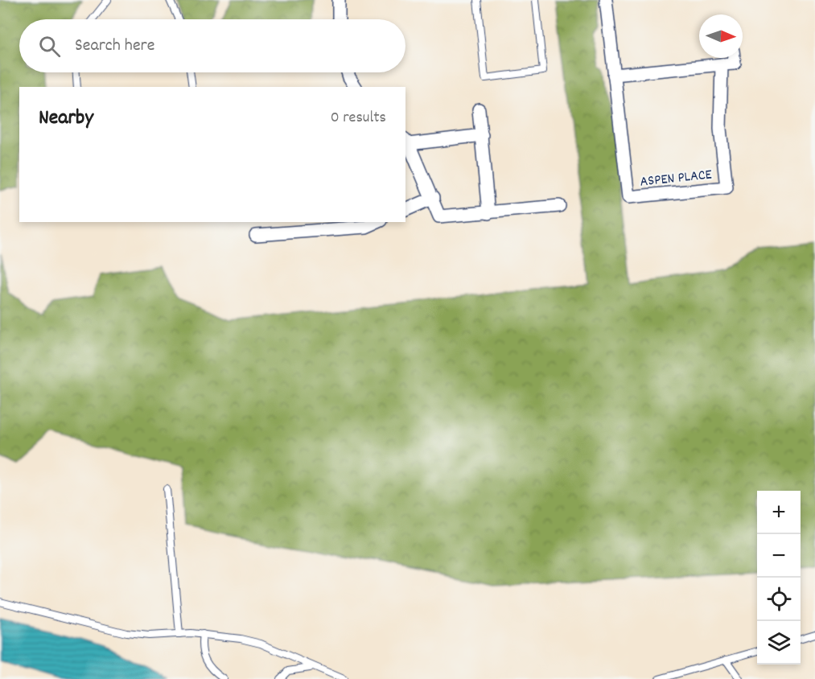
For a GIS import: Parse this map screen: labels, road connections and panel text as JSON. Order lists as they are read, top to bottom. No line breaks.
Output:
{"streets":{"street":["ASPEN PLACE"]},"north":"right","page":{"search":"Search here","heading":["Nearby","0 results"],"map_buttons":["+","−"]}}
